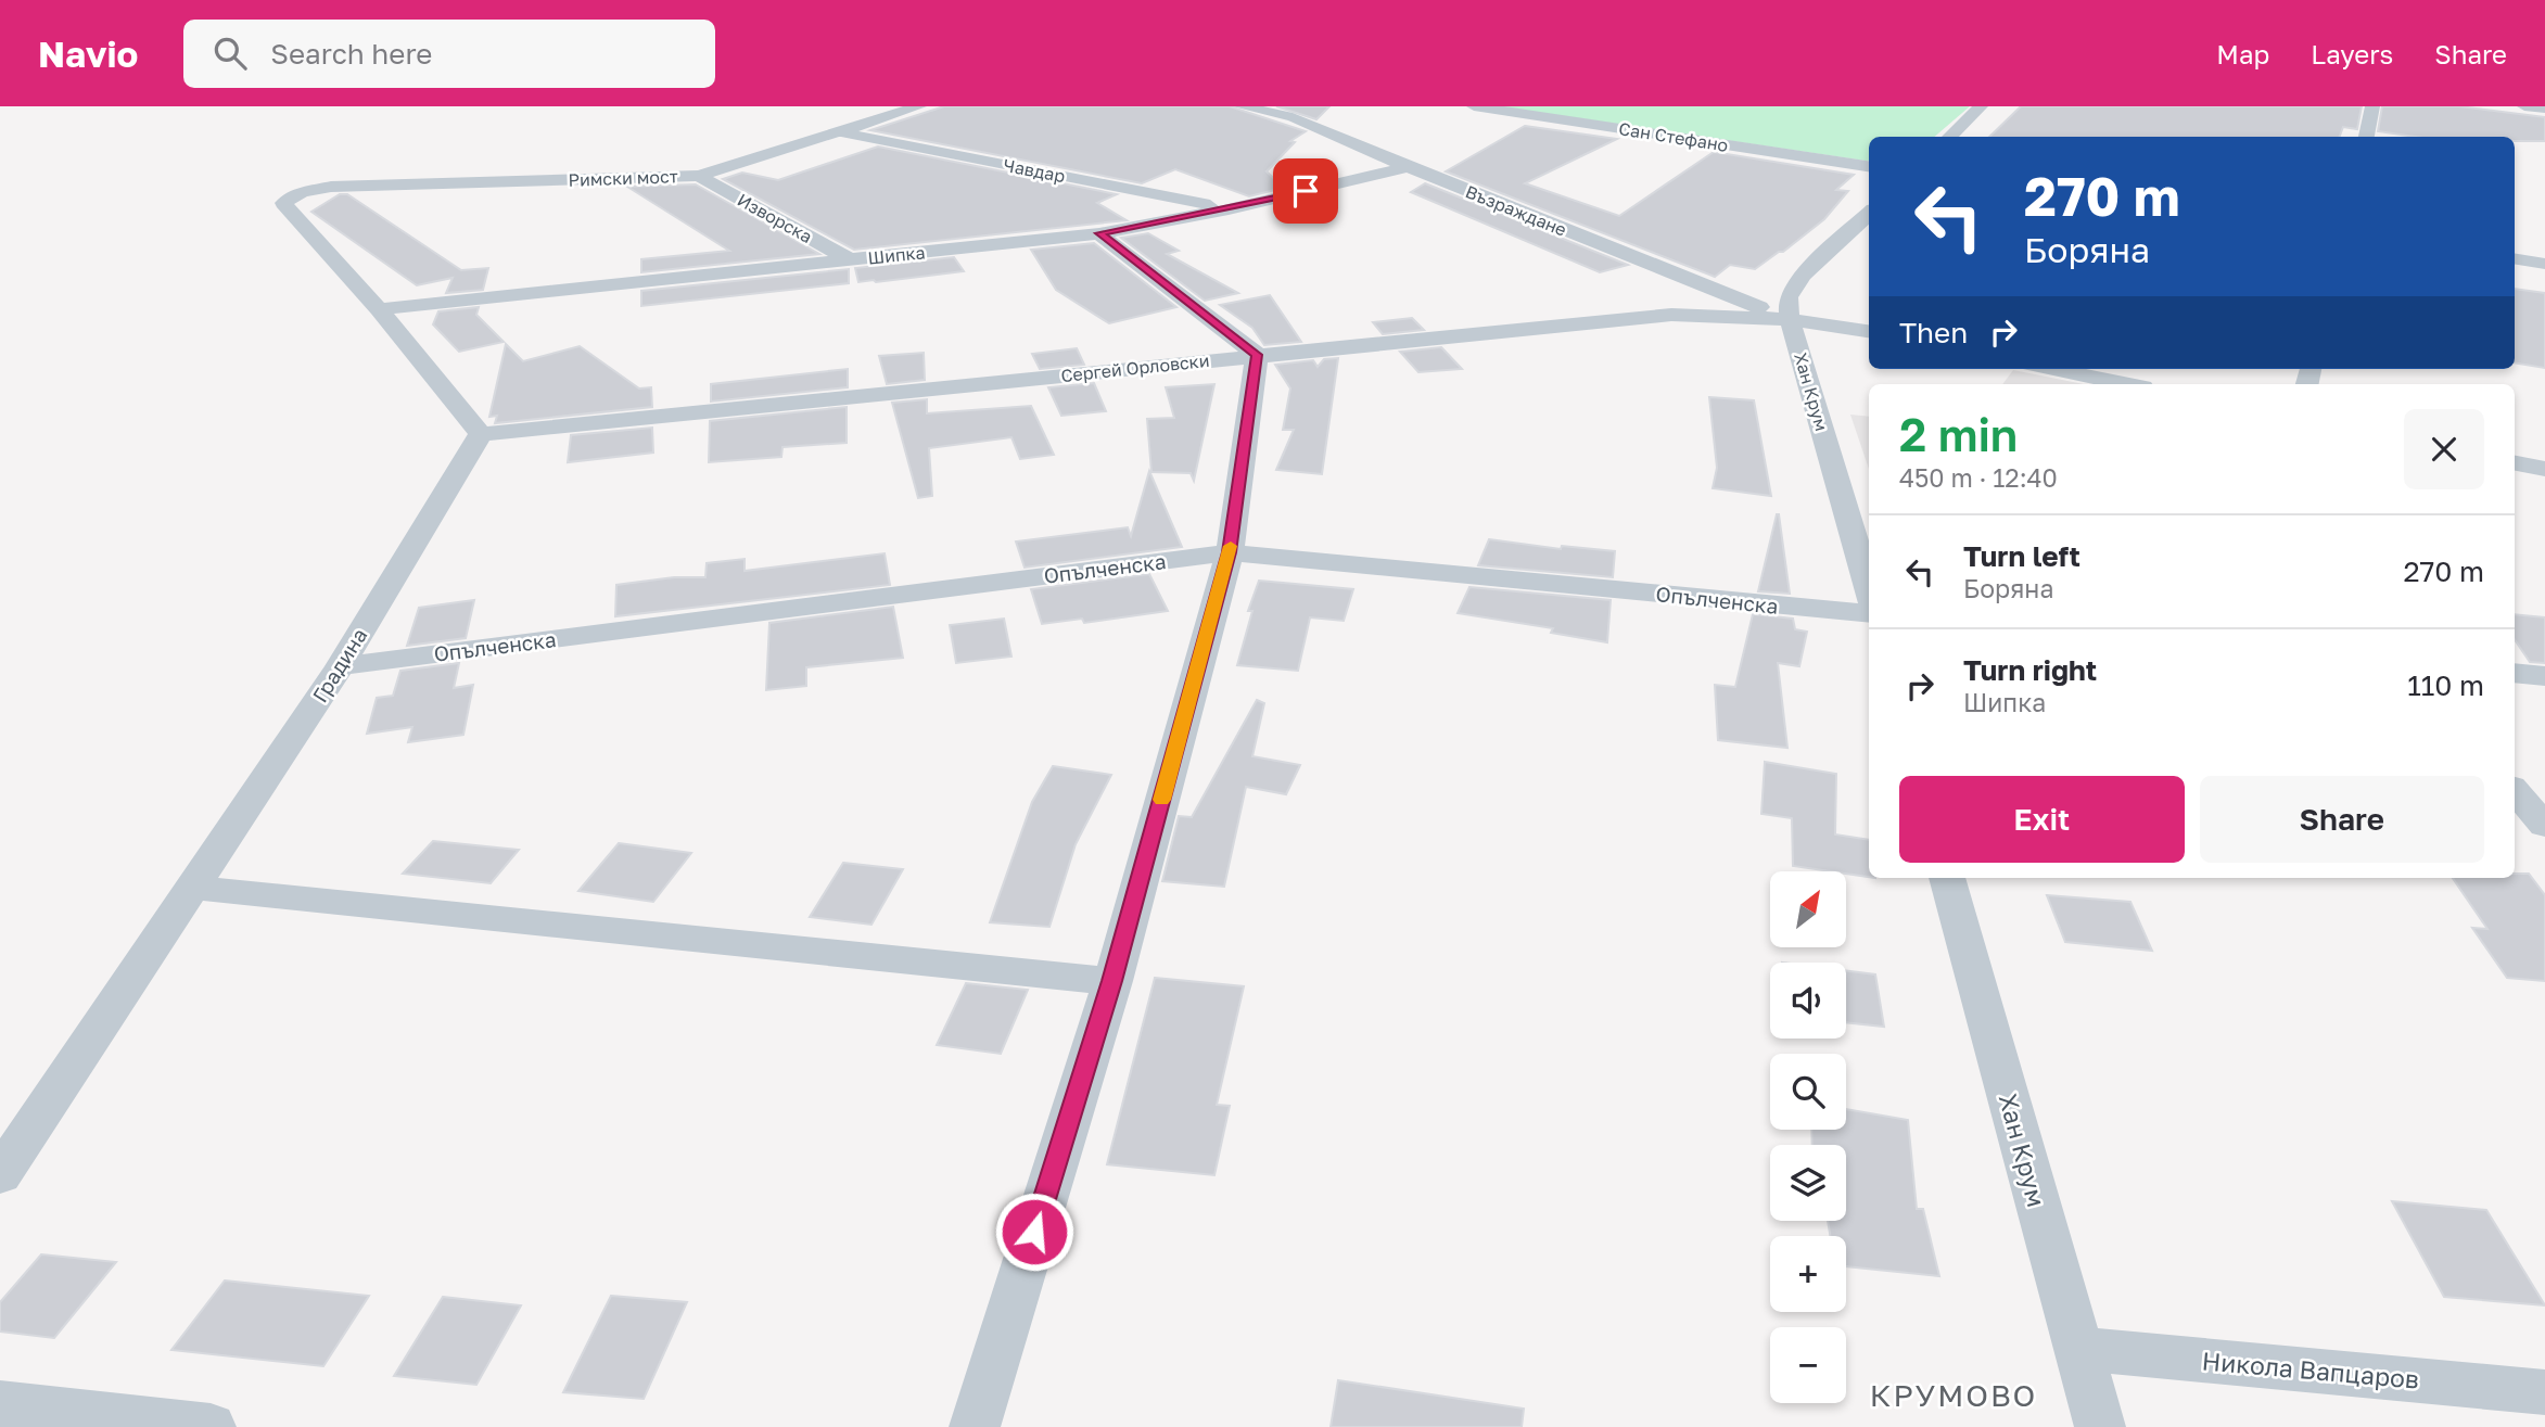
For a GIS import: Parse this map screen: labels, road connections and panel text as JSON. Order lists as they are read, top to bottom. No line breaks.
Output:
{"streets":{"street":["Сан Стефано","Чавдар","Римски мост","Възраждане","Изворска","Шипка","Сергей Орловски","Хан Крум","Опълченска","Градина","Никола Вапцаров"]},"crossings":[["Чавдар","Римски мост"],["Чавдар","Шипка"],["Римски мост","Изворска"],["Римски мост","Шипка"],["Възраждане","Шипка"],["Възраждане","Сергей Орловски"],["Възраждане","Хан Крум"],["Изворска","Шипка"],["Сергей Орловски","Хан Крум"],["Сергей Орловски","Градина"],["Хан Крум","Никола Вапцаров"],["Опълченска","Градина"]],"districts":["КРУМОВО"],"north":"top right","page":{"header":"Navio","search":"Search here","nav":["Map","Layers","Share"],"turn":["270 m","Боряна"],"then":"Then","heading":["2 min","450 m · 12:40"],"list":[{"name":"Turn left","note":"Боряна","value":"270 m"},{"name":"Turn right","note":"Шипка","value":"110 m"}],"buttons":["Exit","Share"],"map_buttons":["+","−"]}}
